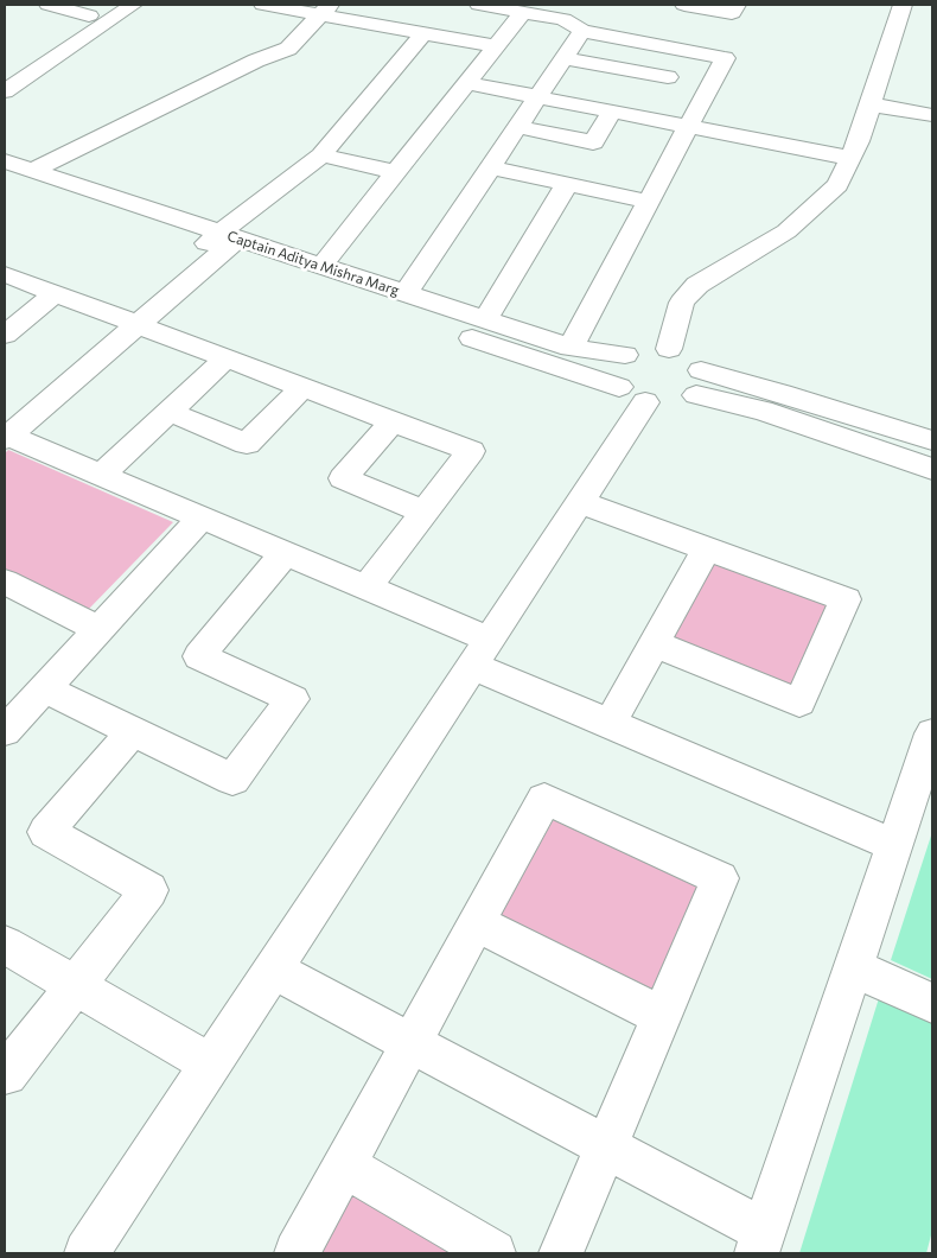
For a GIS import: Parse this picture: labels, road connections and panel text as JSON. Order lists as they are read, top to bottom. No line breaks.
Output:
{"streets":{"street":["Captain Aditya Mishra Marg"]}}
